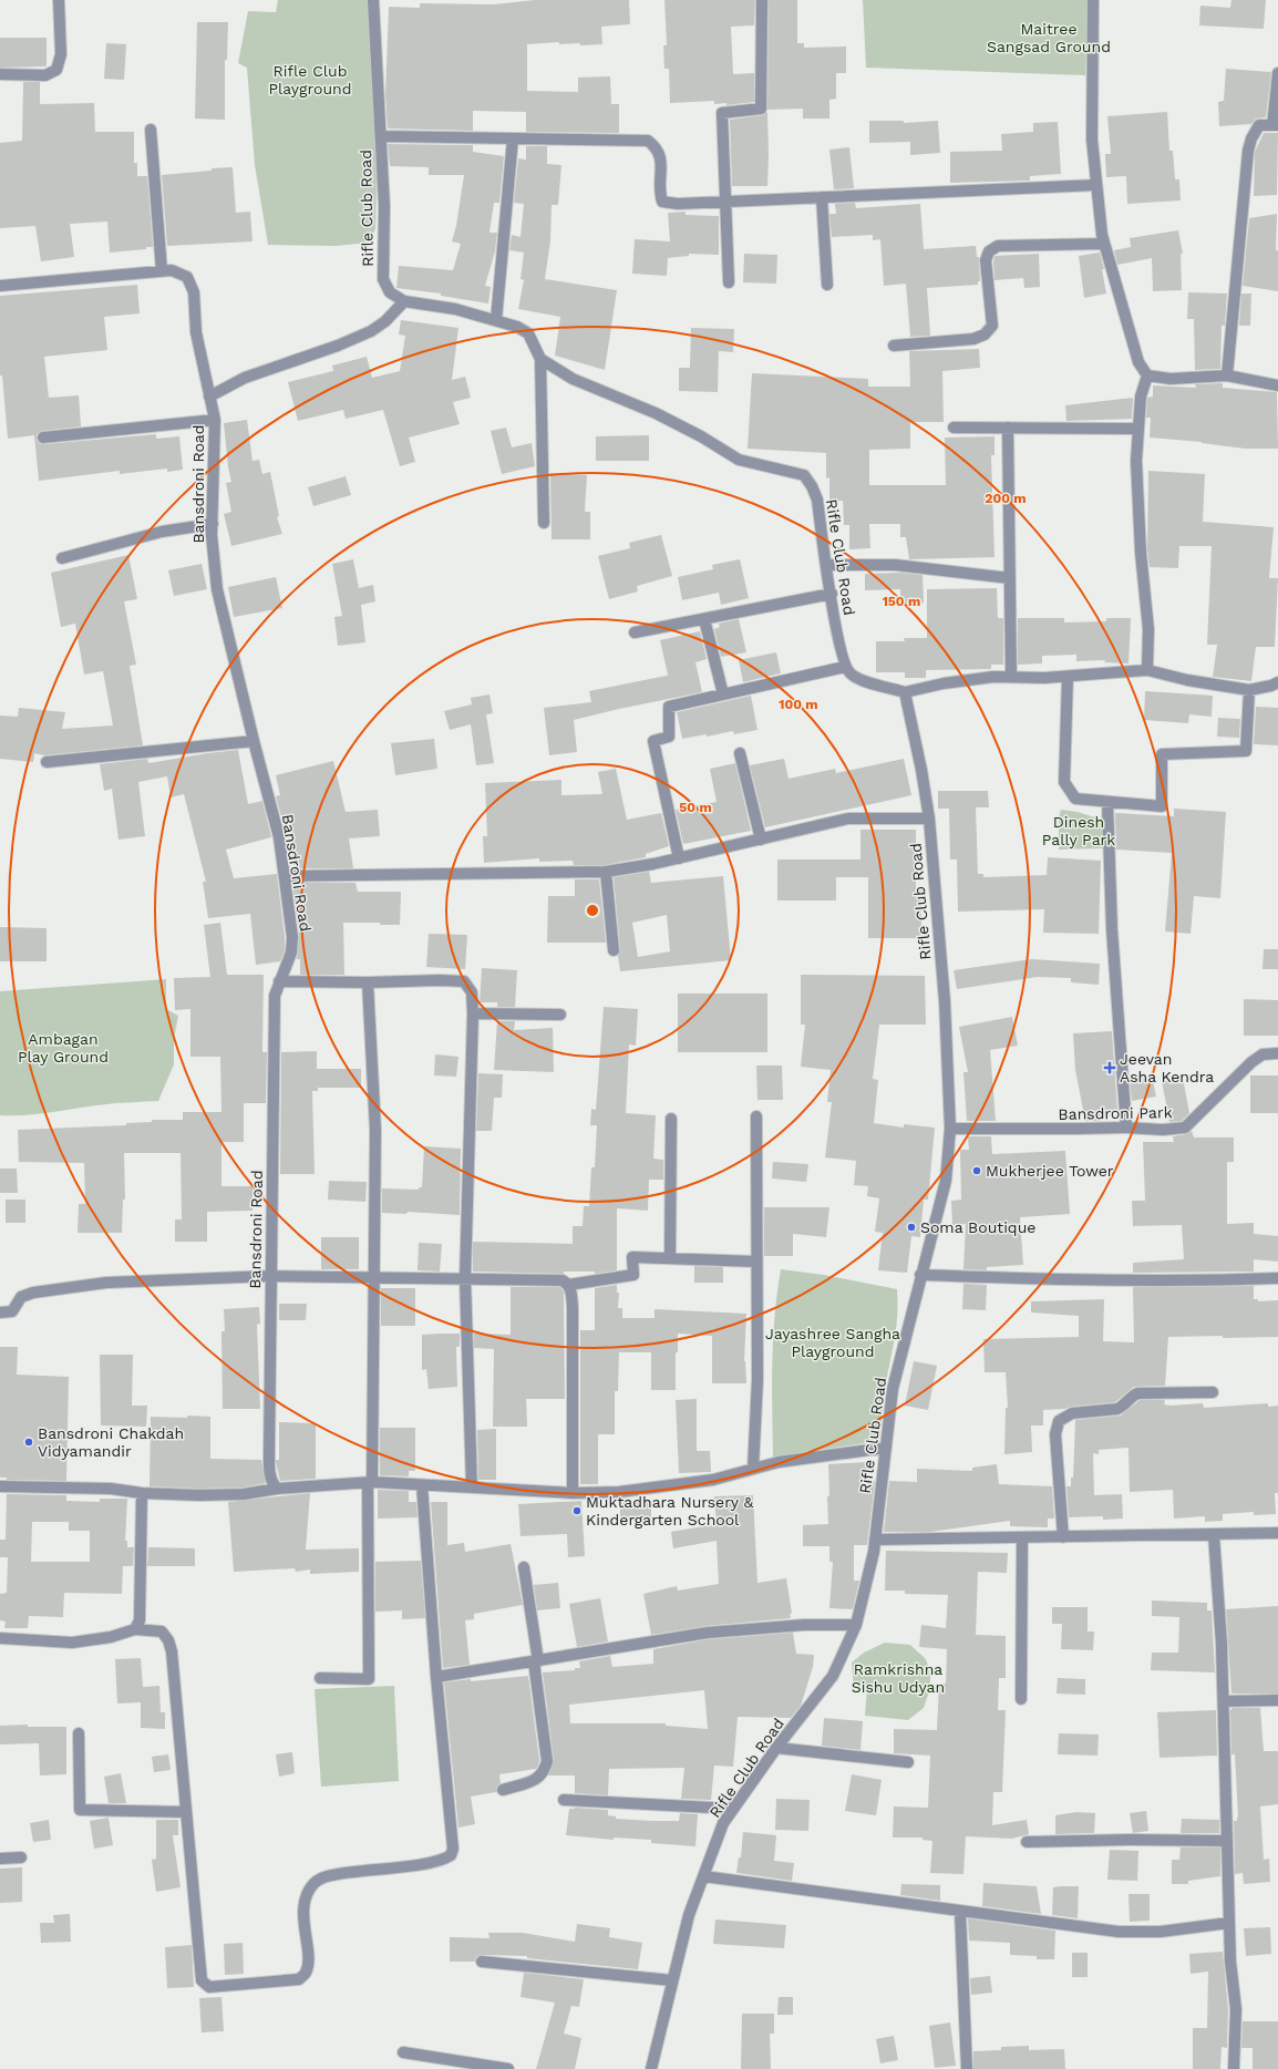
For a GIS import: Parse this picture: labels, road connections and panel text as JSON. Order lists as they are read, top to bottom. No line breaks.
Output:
{"streets":{"street":["Rifle Club Road","Bansdroni Road","Bansdroni Park"]},"crossings":[["Rifle Club Road","Bansdroni Park"]],"parks":["Maitree Sangsad Ground","Rifle Club Playground","Dinesh Pally Park","Ambagan Play Ground","Jayashree Sangha Playground","Ramkrishna Sishu Udyan"],"places":{"health":["Jeevan Asha Kendra"],"other":["Mukherjee Tower","Soma Boutique","Bansdroni Chakdah Vidyamandir","Muktadhara Nursery & Kindergarten School"]},"rings":["200 m","150 m","100 m","50 m"]}
